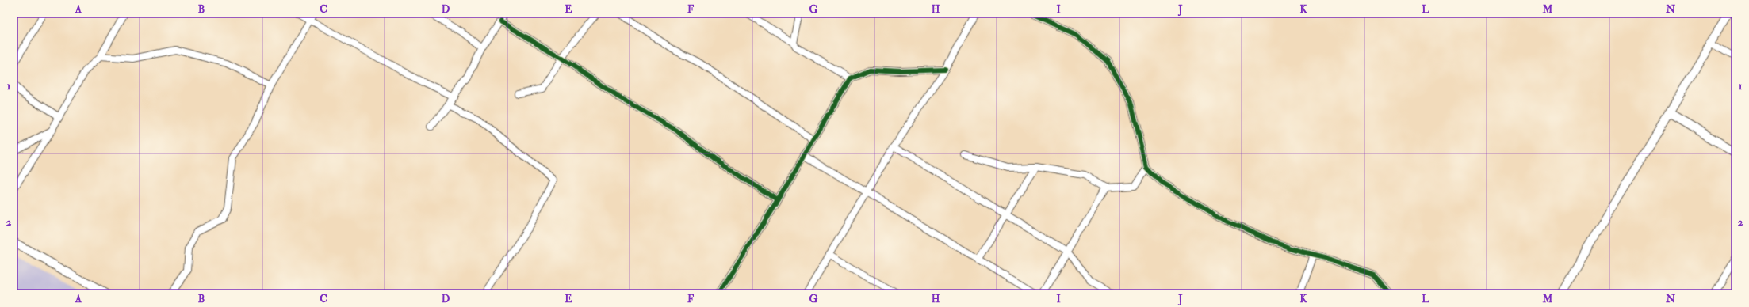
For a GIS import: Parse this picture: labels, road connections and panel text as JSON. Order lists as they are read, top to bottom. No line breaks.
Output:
{"grid":{"columns":["A","B","C","D","E","F","G","H","I","J","K","L","M","N"],"rows":["1","2"]}}
